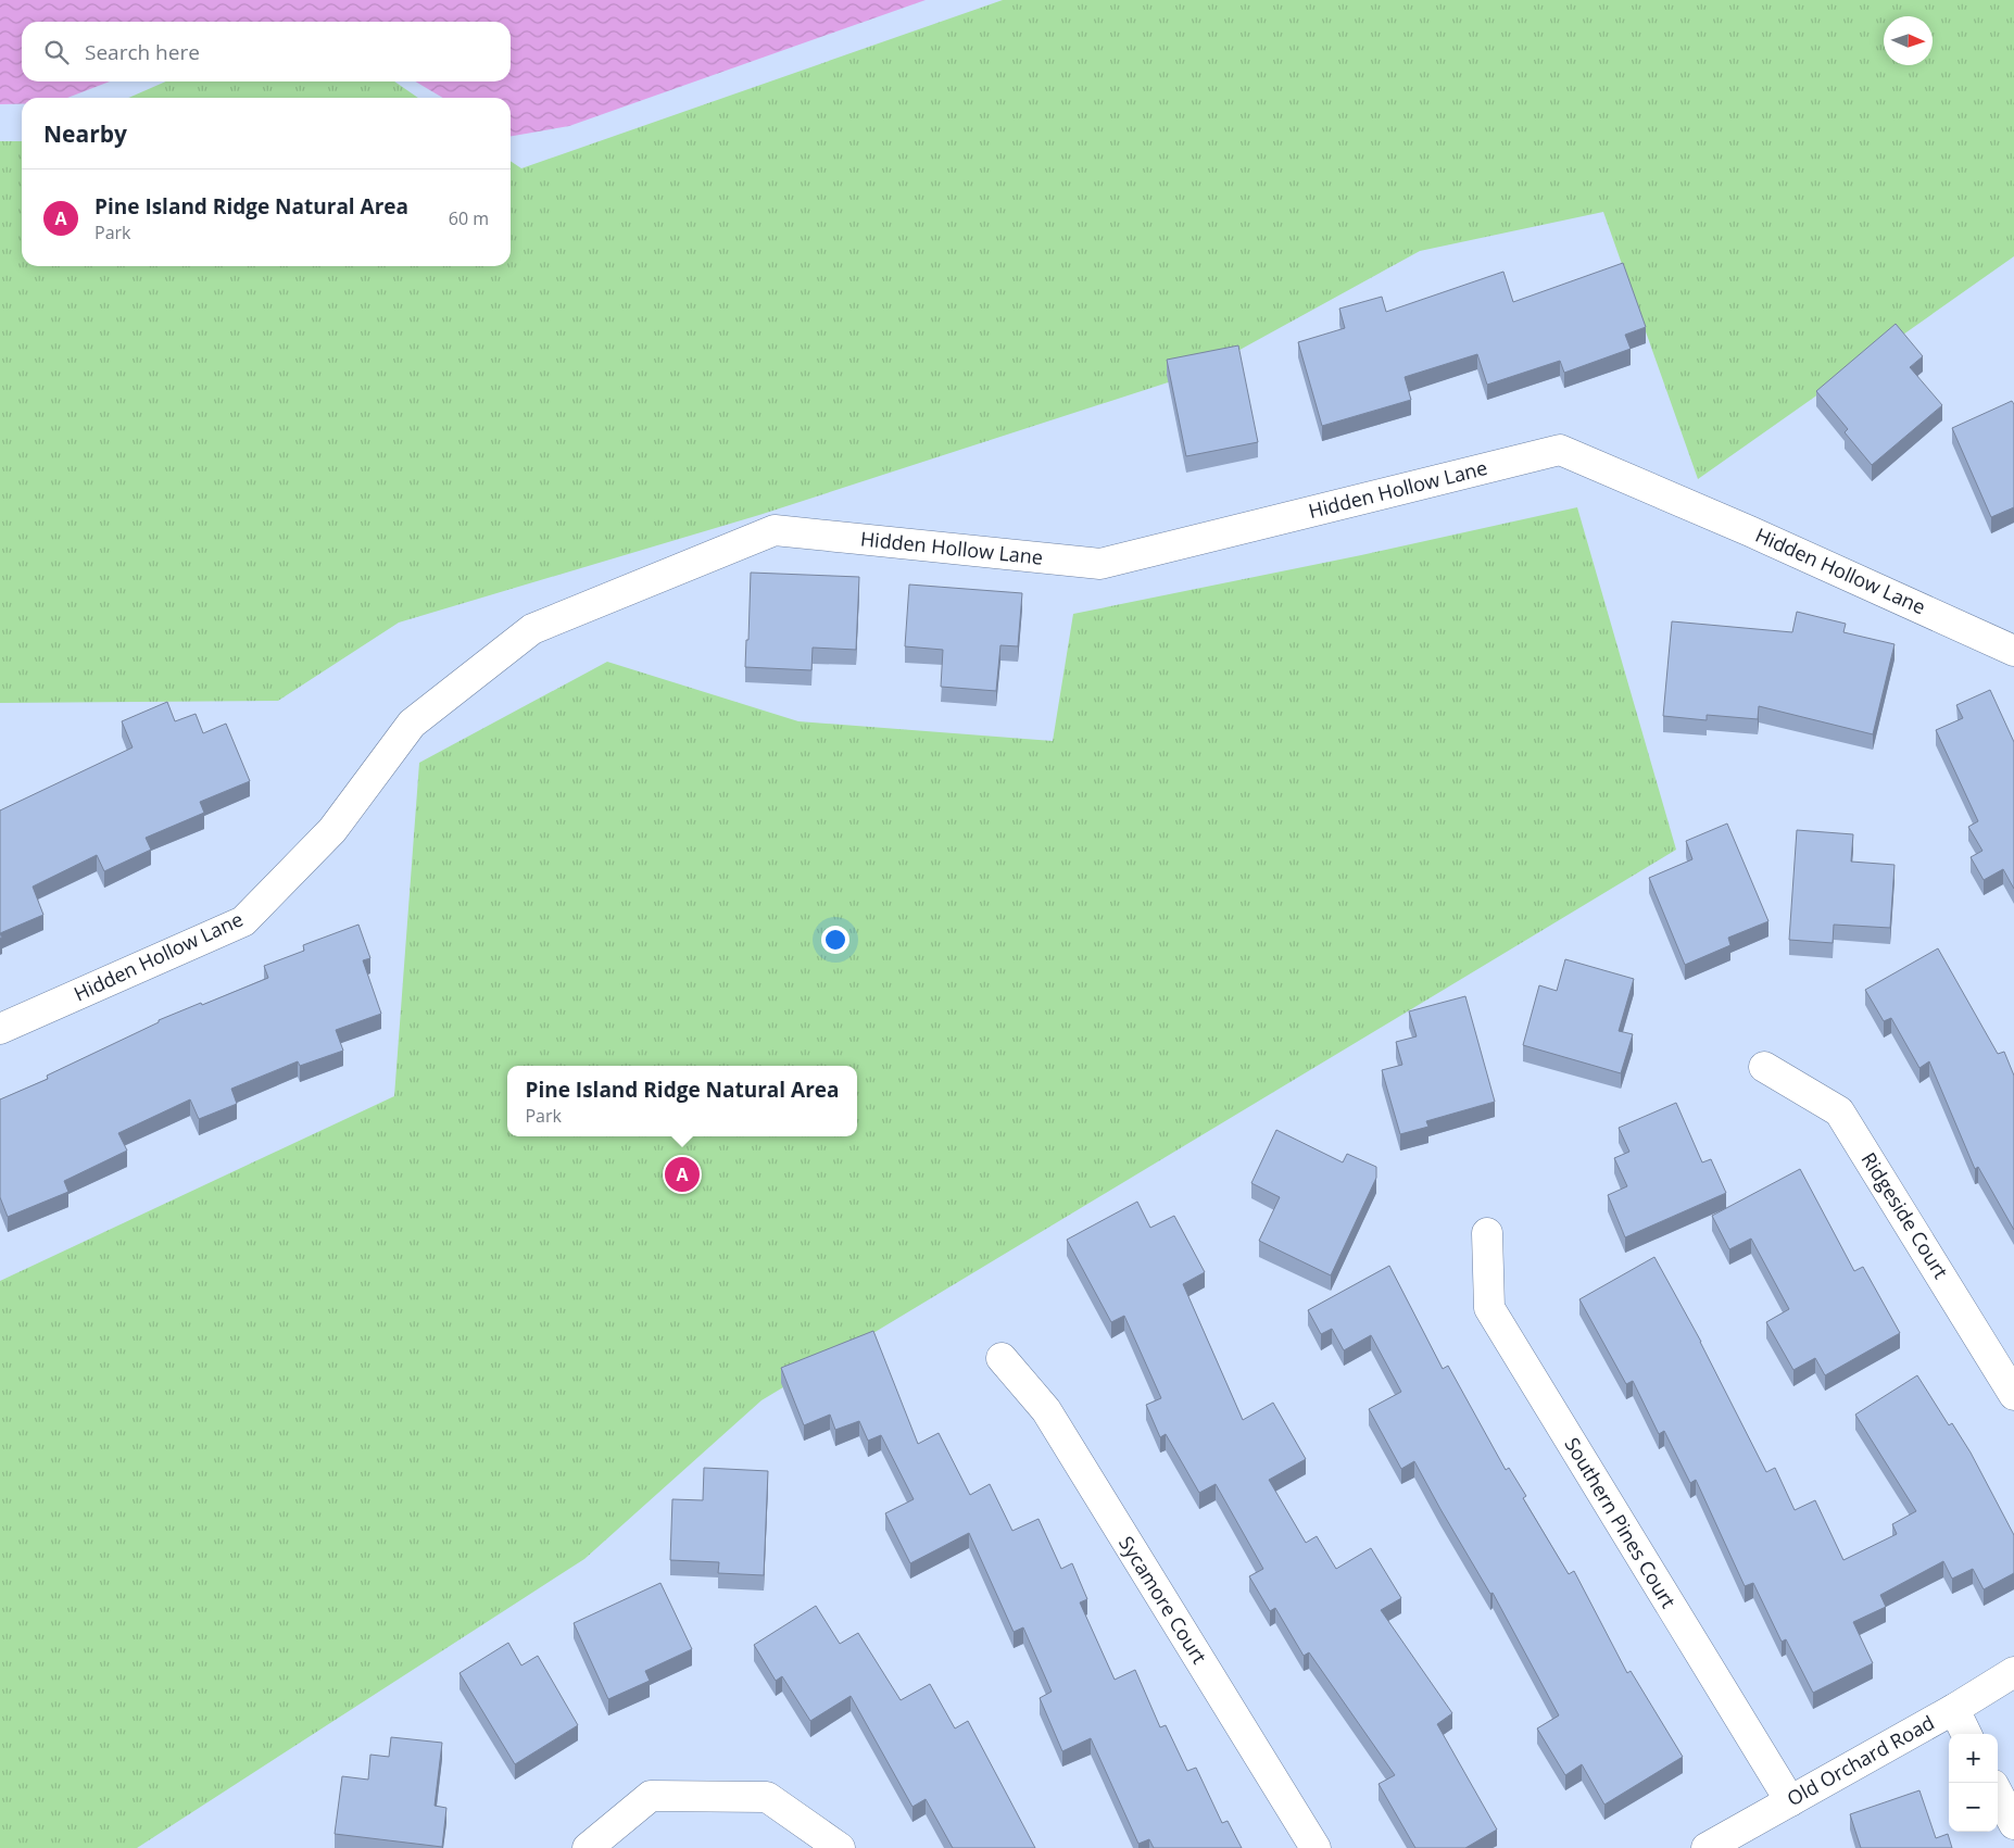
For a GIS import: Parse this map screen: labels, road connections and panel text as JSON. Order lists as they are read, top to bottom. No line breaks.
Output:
{"streets":{"street":["Hidden Hollow Lane","Ridgeside Court","Southern Pines Court","Sycamore Court","Old Orchard Road"]},"crossings":[["Southern Pines Court","Old Orchard Road"]],"north":"right","page":{"search":"Search here","heading":"Nearby","list":[{"mark":"A","name":"Pine Island Ridge Natural Area","note":"Park","value":"60 m"}],"popup":["Pine Island Ridge Natural Area","Park"],"pins":"A","map_buttons":["+","−"]}}
